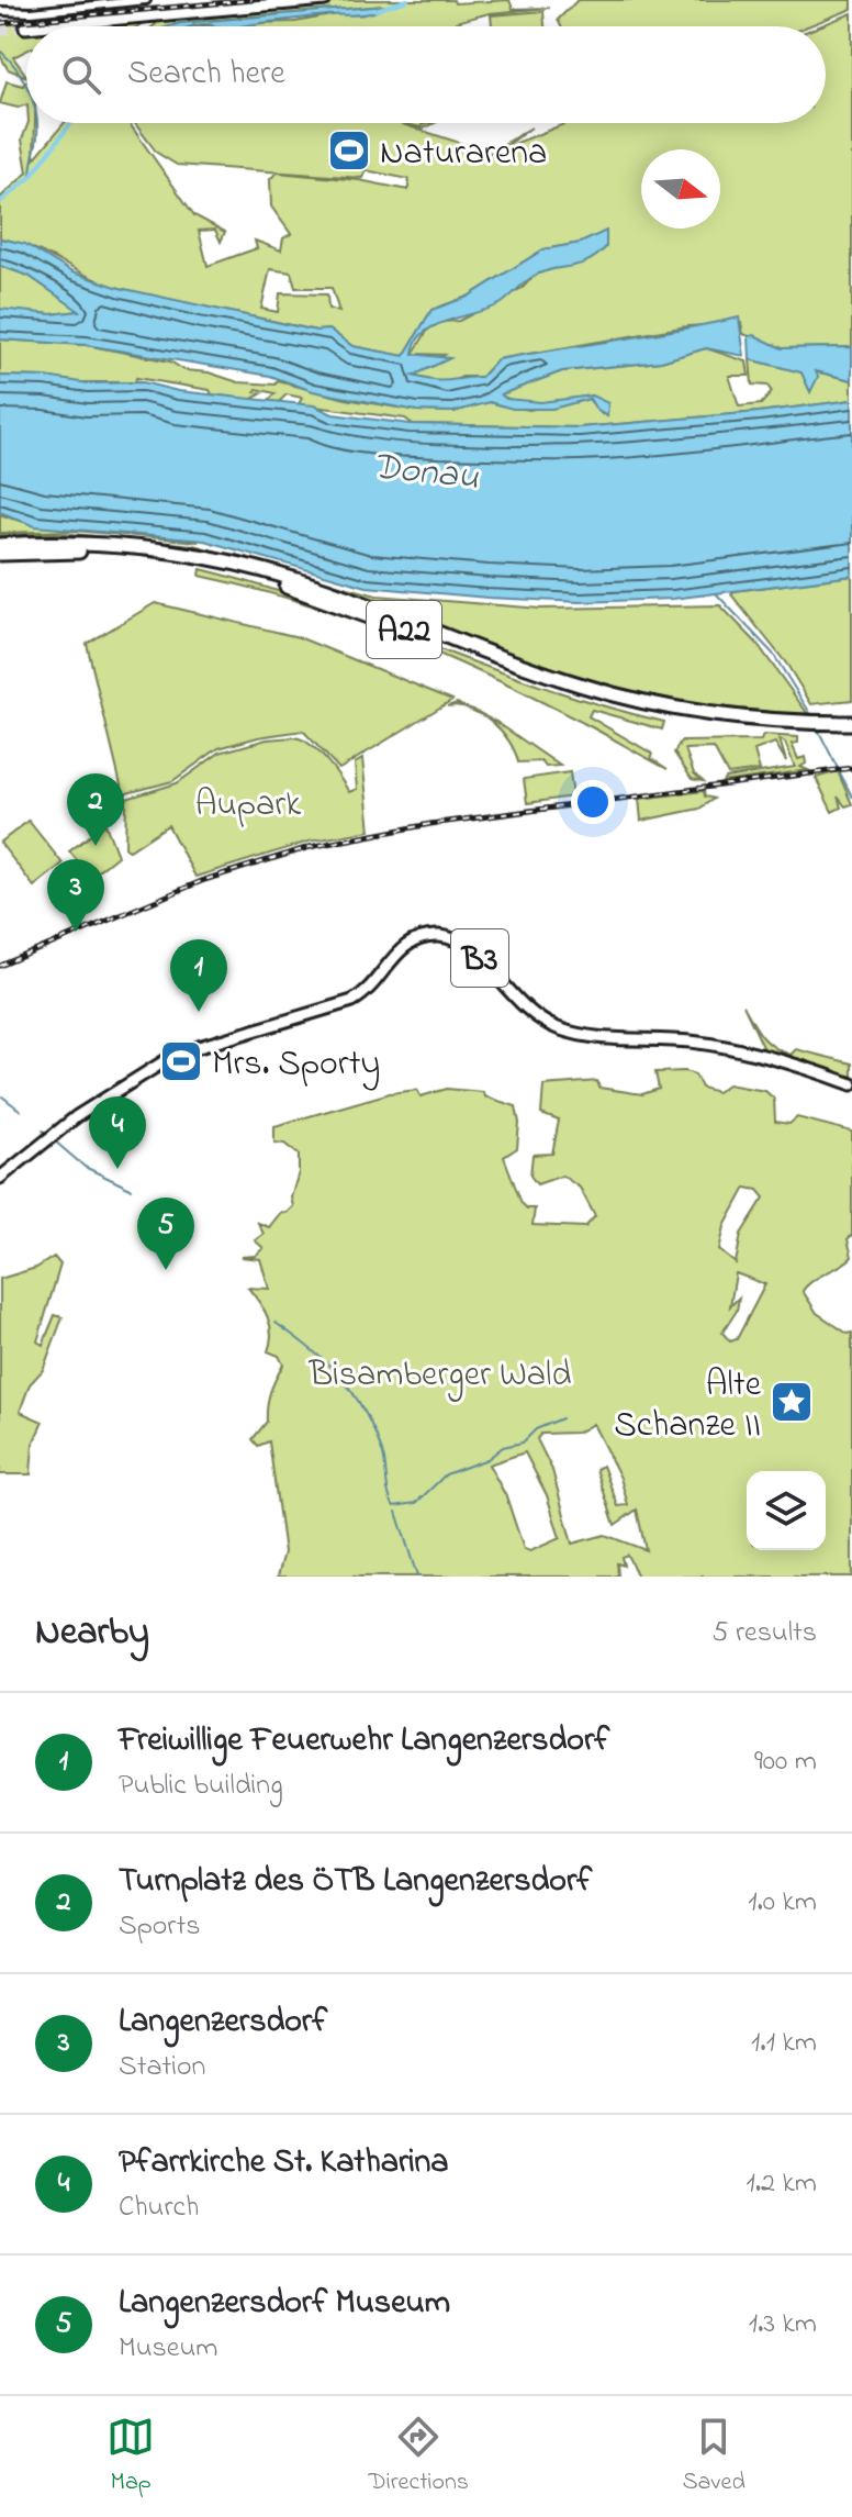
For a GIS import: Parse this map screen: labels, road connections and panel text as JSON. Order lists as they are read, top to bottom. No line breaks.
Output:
{"streets":{"highway":["A22"],"main road":["B3"]},"water":["Donau"],"parks":["Aupark","Bisamberger Wald"],"places":{"sports":["Naturarena","Mrs. Sporty"],"place":["Alte Schanze II"]},"north":"right","page":{"search":"Search here","pins":["2","3","1","4","5"],"heading":["Nearby","5 results"],"list":[{"mark":"1","name":"Freiwillige Feuerwehr Langenzersdorf","note":"Public building","value":"900 m"},{"mark":"2","name":"Turnplatz des ÖTB Langenzersdorf","note":"Sports","value":"1.0 km"},{"mark":"3","name":"Langenzersdorf","note":"Station","value":"1.1 km"},{"mark":"4","name":"Pfarrkirche St. Katharina","note":"Church","value":"1.2 km"},{"mark":"5","name":"Langenzersdorf Museum","note":"Museum","value":"1.3 km"}],"nav":["Map","Directions","Saved"]}}
